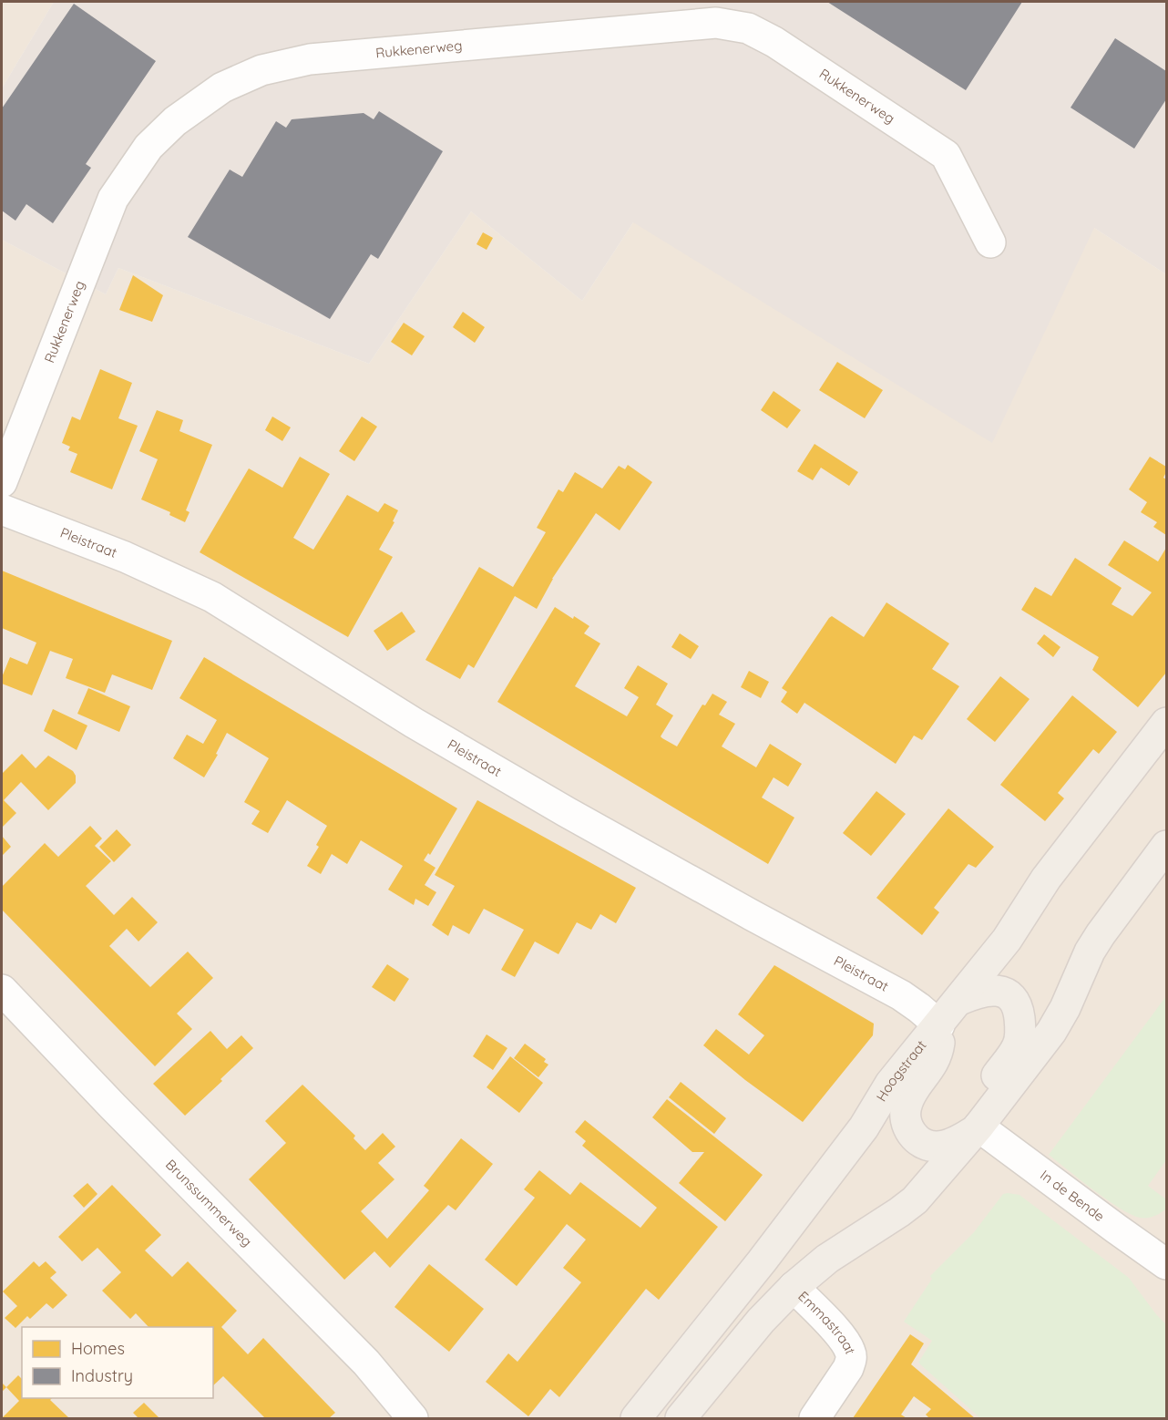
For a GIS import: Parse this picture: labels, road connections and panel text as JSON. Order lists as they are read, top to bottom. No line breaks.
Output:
{"streets":{"main road":["Hoogstraat"],"street":["Rukkenerweg","Pleistraat","In de Bende","Brunssummerweg","Emmastraat"]},"crossings":[["Pleistraat","Hoogstraat"]],"legend":["Homes","Industry"]}
